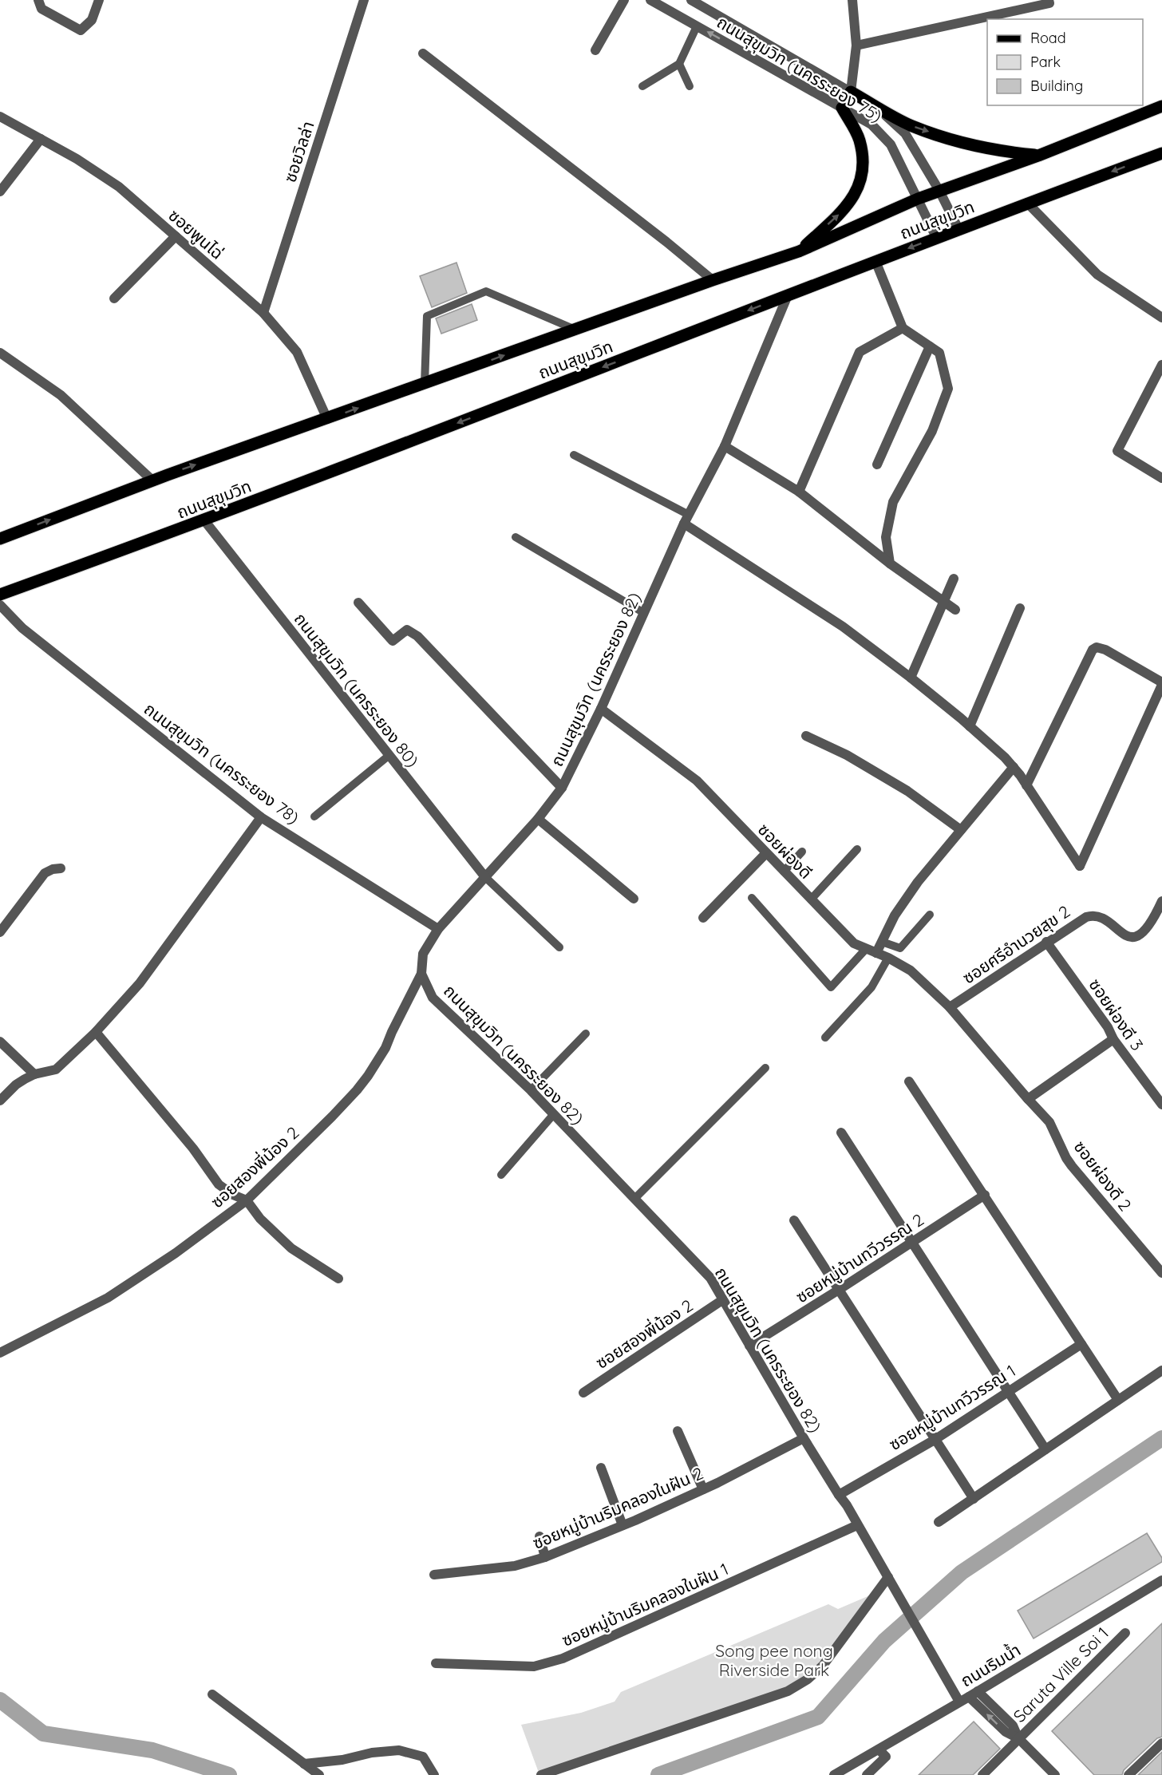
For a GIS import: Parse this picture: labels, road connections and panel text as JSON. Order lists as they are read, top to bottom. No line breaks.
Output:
{"streets":{"main road":["ถนนสุขุมวิท"],"street":["ถนนสุขุมวิท (นครระยอง 75)","ซอยวิลล่า","ซอยพูนไฉ่","ถนนสุขุมวิท (นครระยอง 82)","ถนนสุขุมวิท (นครระยอง 80)","ถนนสุขุมวิท (นครระยอง 78)","ซอยผ่องดี","ซอยศรีอำนวยสุข 2","ซอยผ่องดี 3","ซอยสองพี่น้อง 2","ซอยผ่องดี 2","ซอยหมู่บ้านทวีวรรณ 2","ซอยหมู่บ้านทวีวรรณ 1","ซอยหมู่บ้านริมคลองในฝัน 2","ซอยหมู่บ้านริมคลองในฝัน 1","ถนนริมน้ำ","Saruta Ville Soi 1"]},"crossings":[["ถนนสุขุมวิท (นครระยอง 75)","ถนนสุขุมวิท"],["ซอยวิลล่า","ซอยพูนไฉ่"],["ถนนสุขุมวิท","ซอยพูนไฉ่"],["ถนนสุขุมวิท","ถนนสุขุมวิท (นครระยอง 82)"],["ถนนสุขุมวิท","ถนนสุขุมวิท (นครระยอง 80)"],["ถนนสุขุมวิท (นครระยอง 82)","ถนนสุขุมวิท (นครระยอง 80)"],["ถนนสุขุมวิท (นครระยอง 82)","ถนนสุขุมวิท (นครระยอง 78)"],["ถนนสุขุมวิท (นครระยอง 82)","ซอยผ่องดี"],["ถนนสุขุมวิท (นครระยอง 82)","ซอยสองพี่น้อง 2"],["ถนนสุขุมวิท (นครระยอง 82)","ซอยหมู่บ้านทวีวรรณ 2"],["ถนนสุขุมวิท (นครระยอง 82)","ซอยหมู่บ้านทวีวรรณ 1"],["ถนนสุขุมวิท (นครระยอง 82)","ซอยหมู่บ้านริมคลองในฝัน 2"],["ถนนสุขุมวิท (นครระยอง 82)","ซอยหมู่บ้านริมคลองในฝัน 1"],["ถนนสุขุมวิท (นครระยอง 82)","ถนนริมน้ำ"],["ซอยผ่องดี","ซอยศรีอำนวยสุข 2"],["ซอยผ่องดี","ซอยผ่องดี 2"],["ซอยศรีอำนวยสุข 2","ซอยผ่องดี 3"],["ซอยศรีอำนวยสุข 2","ซอยผ่องดี 2"]],"parks":["Song pee nong Riverside Park"],"legend":["Road","Park","Building"]}
